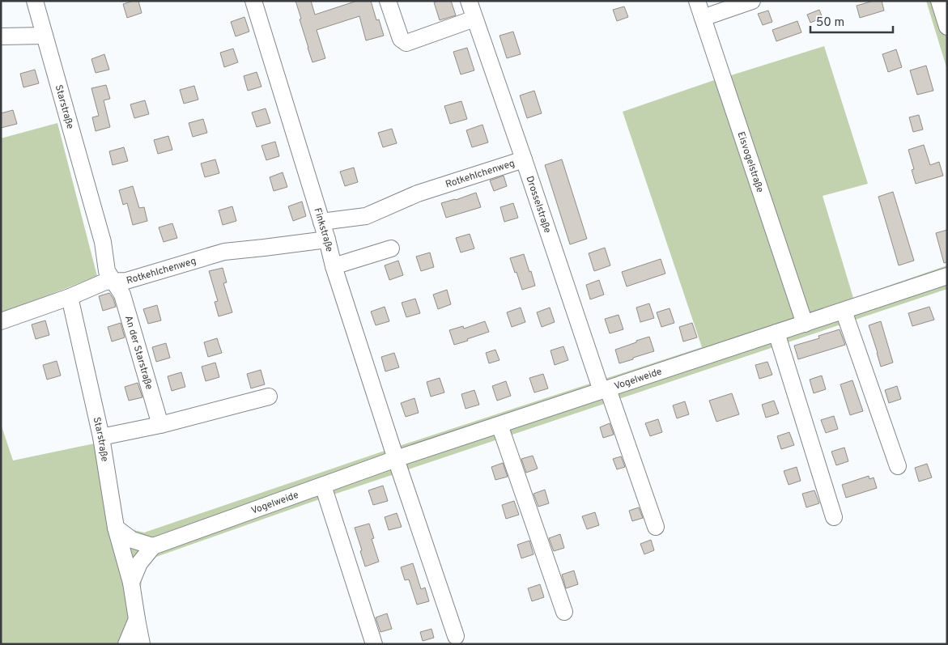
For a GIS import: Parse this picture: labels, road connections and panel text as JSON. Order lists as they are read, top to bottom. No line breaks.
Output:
{"streets":{"street":["Starstraße","Eisvogelstraße","Rotkehlchenweg","Drosselstraße","Finkstraße","An der Starstraße","Vogelweide"]},"crossings":[["Starstraße","Rotkehlchenweg"],["Starstraße","An der Starstraße"],["Eisvogelstraße","Vogelweide"],["Rotkehlchenweg","Drosselstraße"],["Rotkehlchenweg","Finkstraße"],["Rotkehlchenweg","An der Starstraße"],["Drosselstraße","Vogelweide"],["Finkstraße","Vogelweide"]],"scale_bar":"50 m"}
